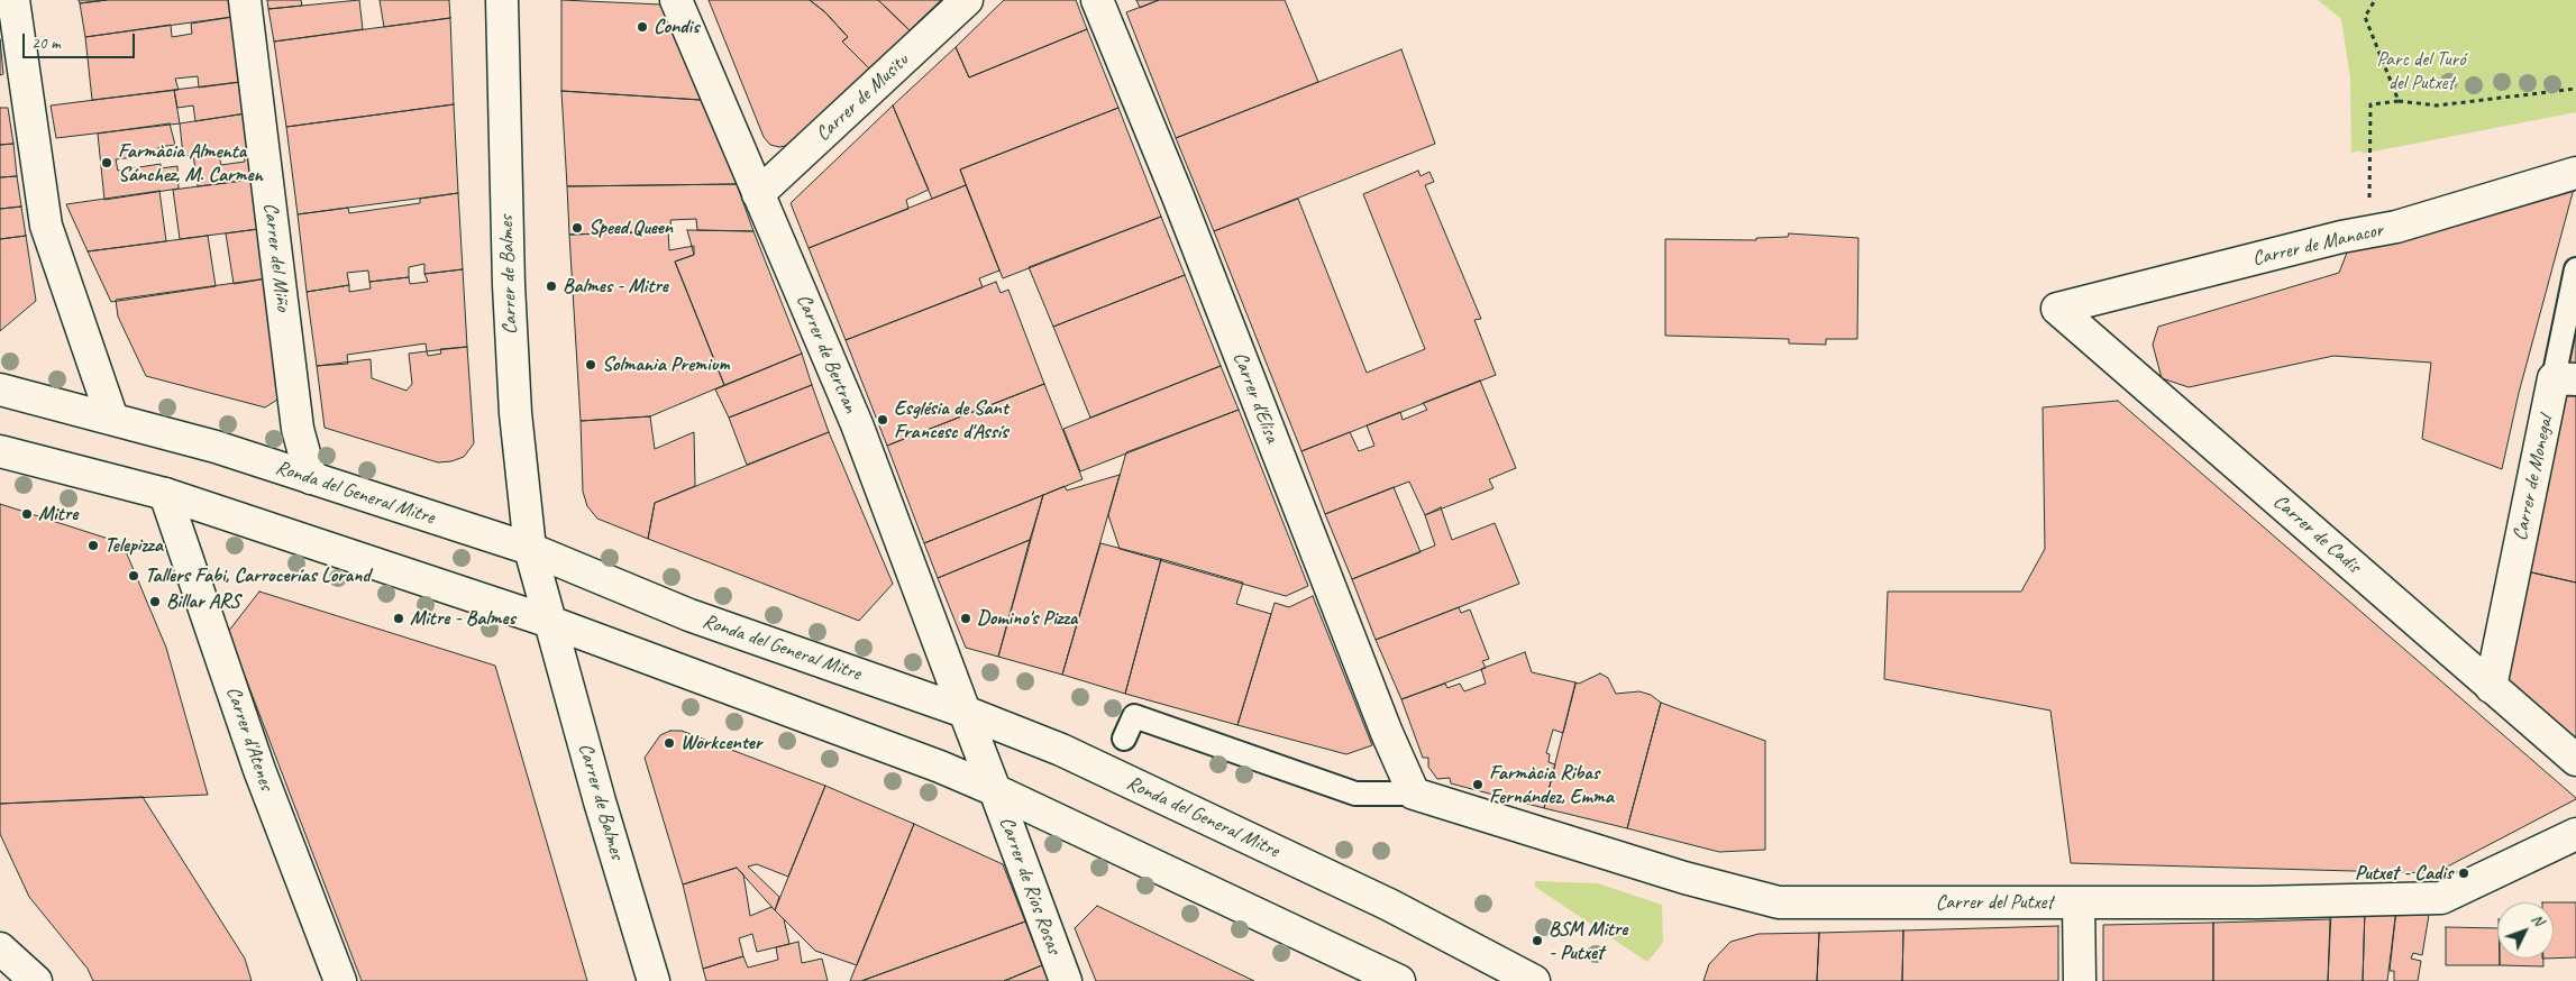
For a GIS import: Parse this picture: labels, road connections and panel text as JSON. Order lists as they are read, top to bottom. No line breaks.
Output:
{"streets":{"street":["Carrer de Musitu","Carrer de Manacor","Carrer del Miño","Carrer de Balmes","Carrer de Bertran","Carrer d'Elisa","Carrer de Monegal","Ronda del General Mitre","Carrer de Cadis","Carrer d'Atenes","Carrer de Ríos Rosas","Carrer del Putxet"]},"crossings":[["Carrer de Musitu","Carrer de Bertran"],["Carrer de Manacor","Carrer de Cadis"],["Carrer del Miño","Ronda del General Mitre"],["Carrer de Balmes","Ronda del General Mitre"],["Carrer de Bertran","Ronda del General Mitre"],["Carrer de Bertran","Carrer de Ríos Rosas"],["Carrer d'Elisa","Carrer del Putxet"],["Carrer de Monegal","Carrer de Cadis"]],"parks":["Parc del Turó del Putxet"],"places":["Condis","Farmàcia Almenta Sánchez, M. Carmen","Speed Queen","Balmes - Mitre","Solmania Premium","Església de Sant Francesc d'Assís","Mitre","Telepizza","Tallers Fabi, Carrocerías Lorand","Billar ARS","Mitre - Balmes","Domino's Pizza","Workcenter","Farmàcia Ribas Fernández, Emma","Putxet - Cadis","BSM Mitre - Putxet"],"scale_bar":"20 m","north":"top right"}
